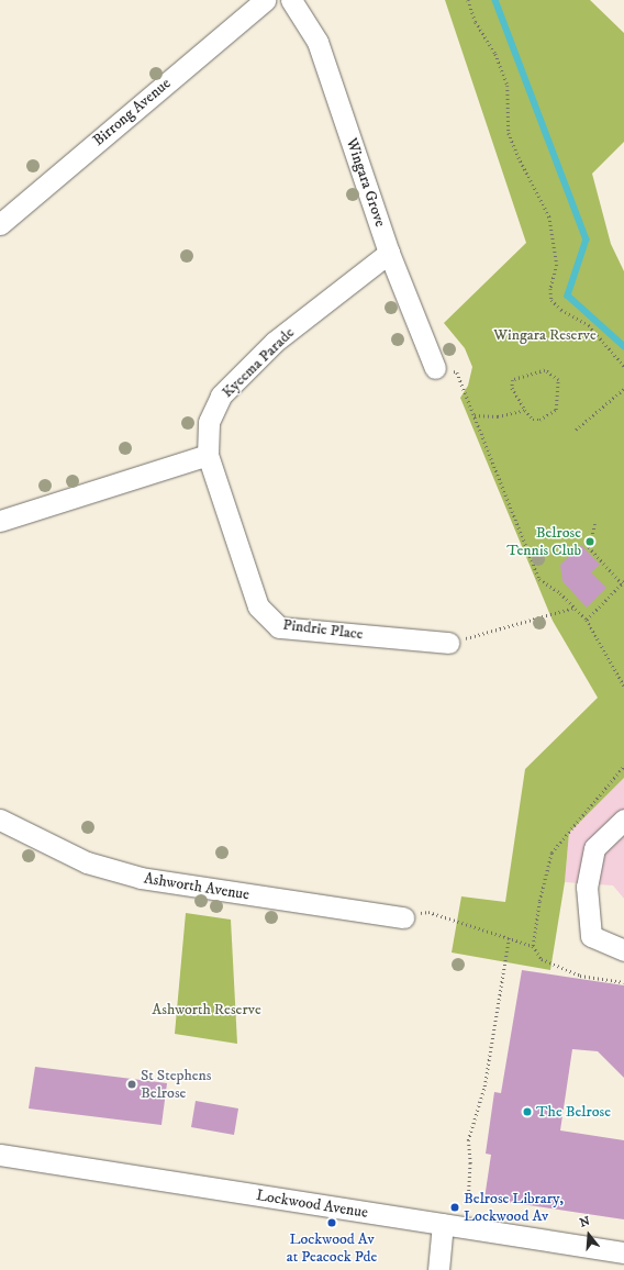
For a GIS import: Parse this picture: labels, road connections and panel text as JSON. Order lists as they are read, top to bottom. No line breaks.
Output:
{"streets":{"street":["Birrong Avenue","Wingara Grove","Kyeema Parade","Pindrie Place","Ashworth Avenue","Lockwood Avenue"]},"crossings":[["Wingara Grove","Kyeema Parade"],["Kyeema Parade","Pindrie Place"]],"parks":["Wingara Reserve","Ashworth Reserve"],"places":["Belrose Tennis Club","St Stephens Belrose","The Belrose","Belrose Library, Lockwood Av","Lockwood Av at Peacock Pde"],"north":"top"}
